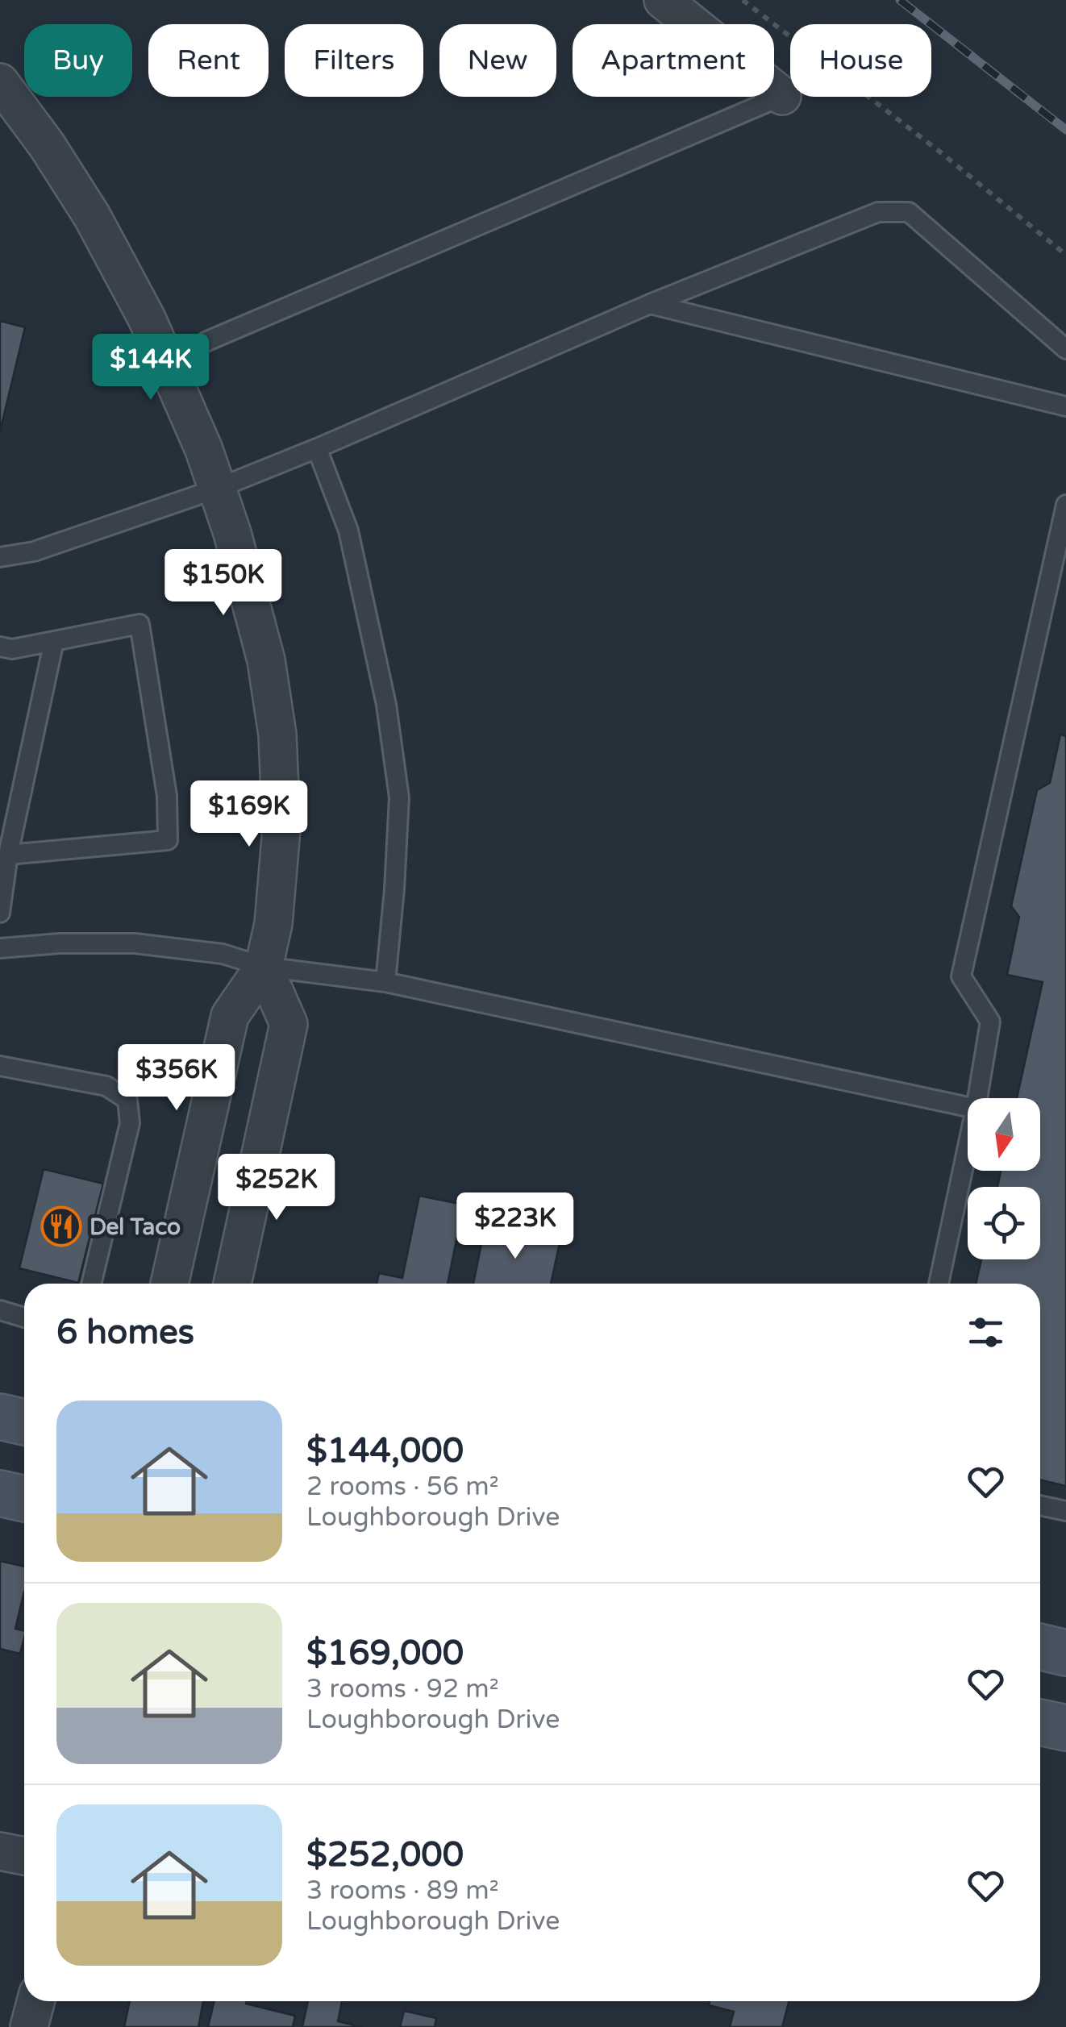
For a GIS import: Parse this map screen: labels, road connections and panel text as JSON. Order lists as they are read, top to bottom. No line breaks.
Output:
{"places":{"restaurant":["Del Taco"]},"north":"bottom","page":{"chip":["Buy","Rent","Filters","New","Apartment","House"],"price":["$144K","$150K","$169K","$356K","$252K","$223K"],"heading":"6 homes","list":[{"name":"$144,000","note":"2 rooms · 56 m² · Loughborough Drive"},{"name":"$169,000","note":"3 rooms · 92 m² · Loughborough Drive"},{"name":"$252,000","note":"3 rooms · 89 m² · Loughborough Drive"}]}}
